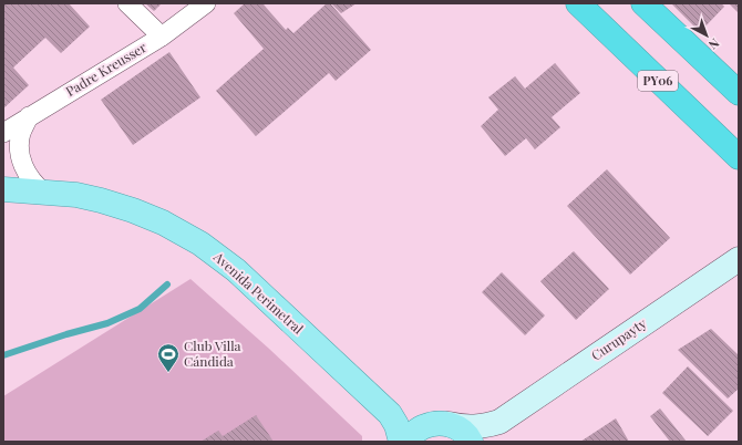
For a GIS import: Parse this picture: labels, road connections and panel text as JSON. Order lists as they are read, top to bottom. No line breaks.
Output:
{"streets":{"highway":["PY06"],"main road":["Avenida Perimetral"],"street":["Padre Kreusser","Curupayty"]},"crossings":[["Avenida Perimetral","Curupayty"]],"places":{"sports":["Club Villa Cándida"]},"north":"bottom right"}
